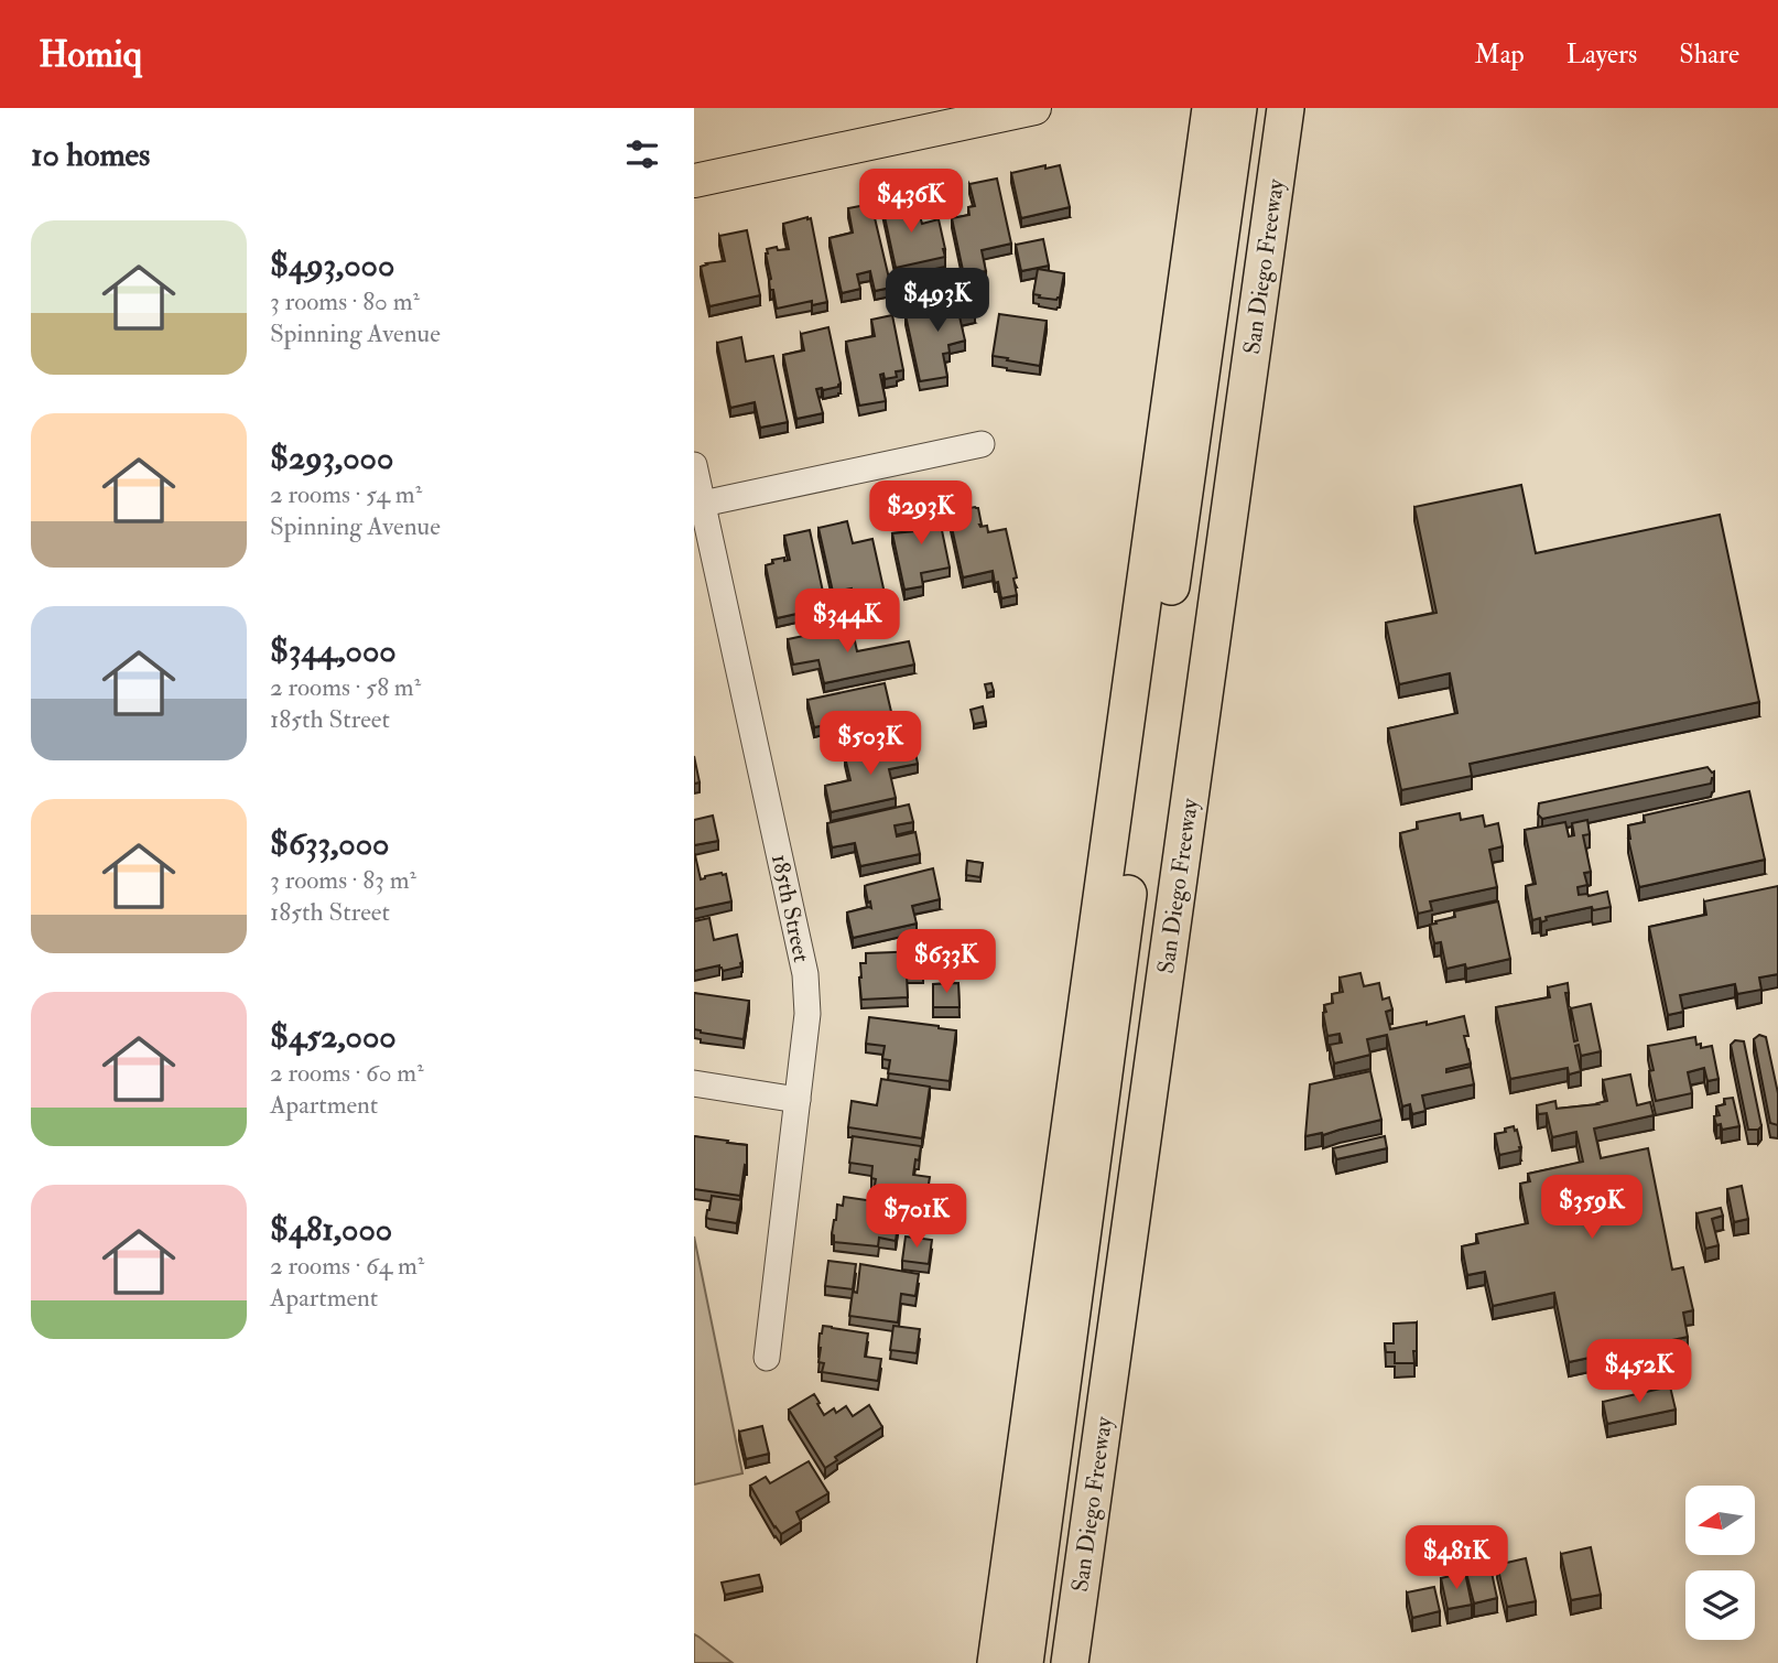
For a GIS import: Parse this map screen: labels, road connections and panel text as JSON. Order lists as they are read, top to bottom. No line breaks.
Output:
{"streets":{"highway":["San Diego Freeway"],"street":["185th Street"]},"north":"left","page":{"header":"Homiq","nav":["Map","Layers","Share"],"heading":"10 homes","price":["$436K","$493K","$293K","$344K","$503K","$633K","$359K","$701K","$452K","$481K"],"list":[{"name":"$493,000","note":"3 rooms · 80 m² · Spinning Avenue"},{"name":"$293,000","note":"2 rooms · 54 m² · Spinning Avenue"},{"name":"$344,000","note":"2 rooms · 58 m² · 185th Street"},{"name":"$633,000","note":"3 rooms · 83 m² · 185th Street"},{"name":"$452,000","note":"2 rooms · 60 m² · Apartment"},{"name":"$481,000","note":"2 rooms · 64 m² · Apartment"}]}}
